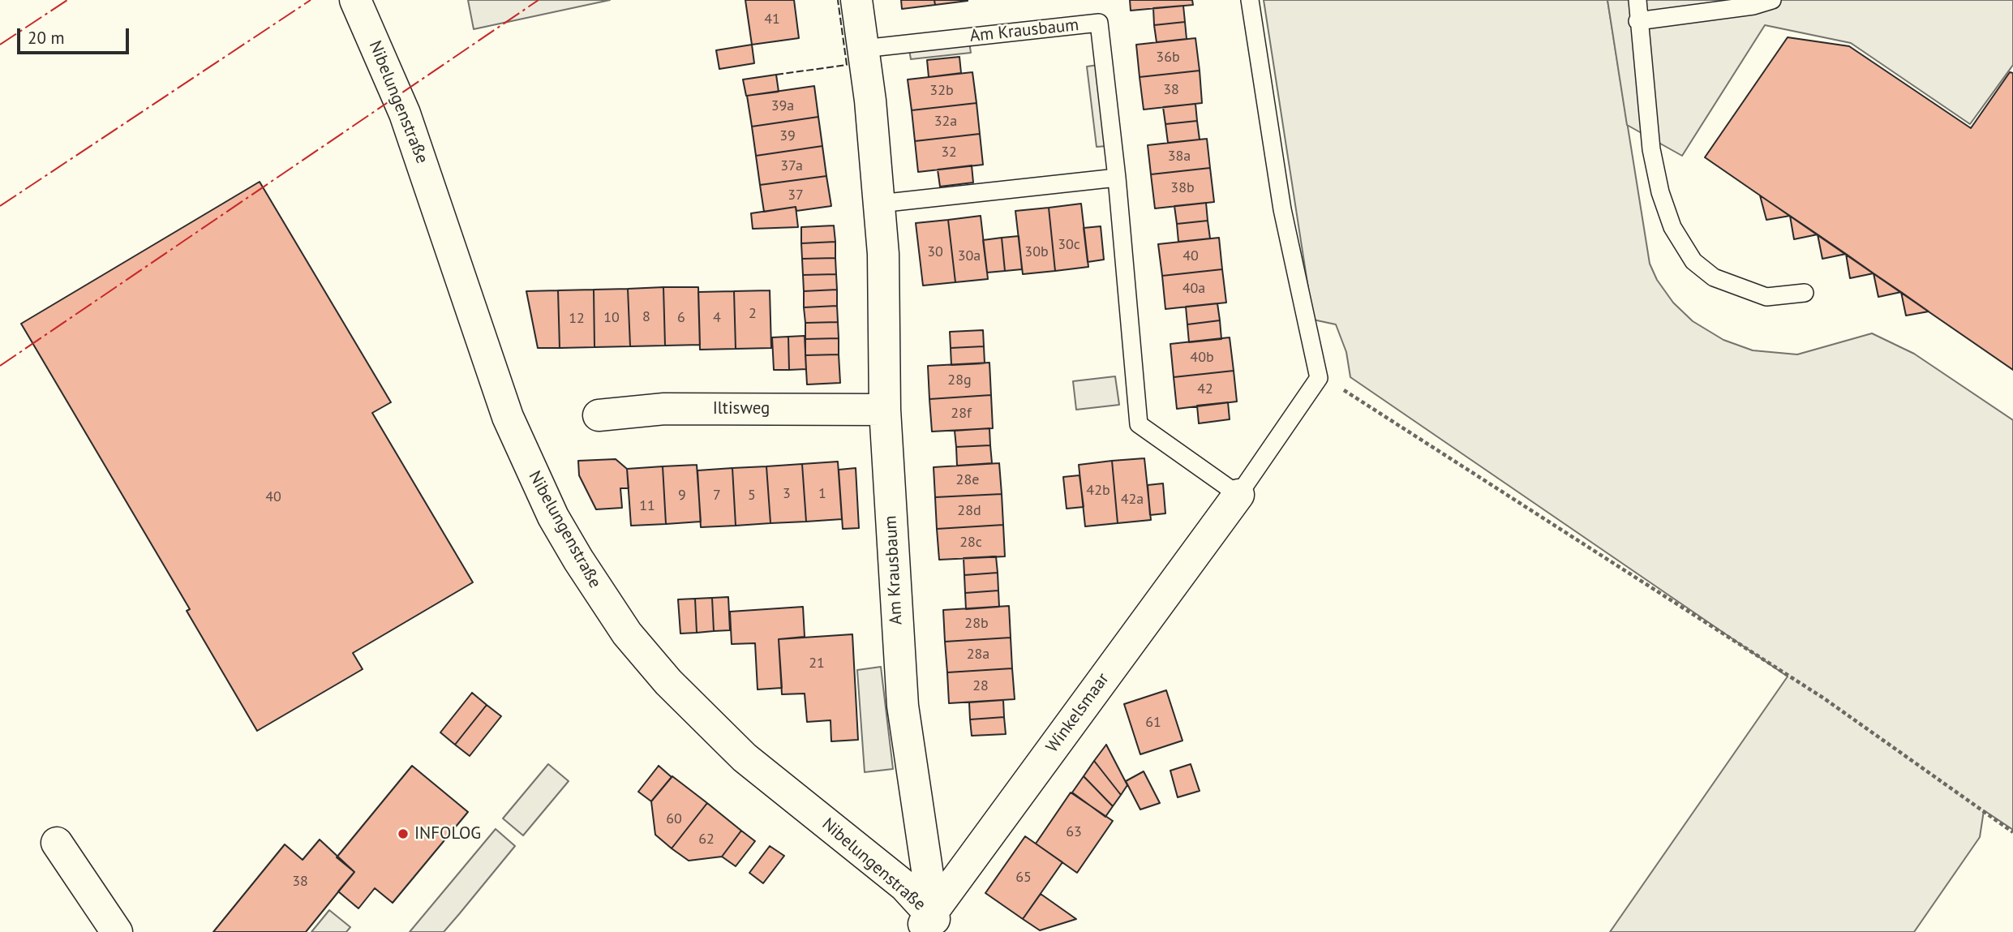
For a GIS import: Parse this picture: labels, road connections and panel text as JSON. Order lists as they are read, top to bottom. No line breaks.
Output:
{"streets":{"street":["Am Krausbaum","Nibelungenstraße","Iltisweg","Winkelsmaar"]},"crossings":[["Am Krausbaum","Nibelungenstraße"],["Am Krausbaum","Iltisweg"],["Am Krausbaum","Winkelsmaar"],["Nibelungenstraße","Winkelsmaar"]],"places":["INFOLOG"],"house_numbers":["41","36b","38","32b","39a","32a","39","32","38a","37a","38b","37","30c","30","30b","30a","40","40a","2","8","10","6","4","12","40b","28g","42","28f","28e","42b","3","1","9","7","5","40","42a","11","28d","28c","28b","28a","21","28","61","60","63","62","65","38"],"scale_bar":"20 m"}
